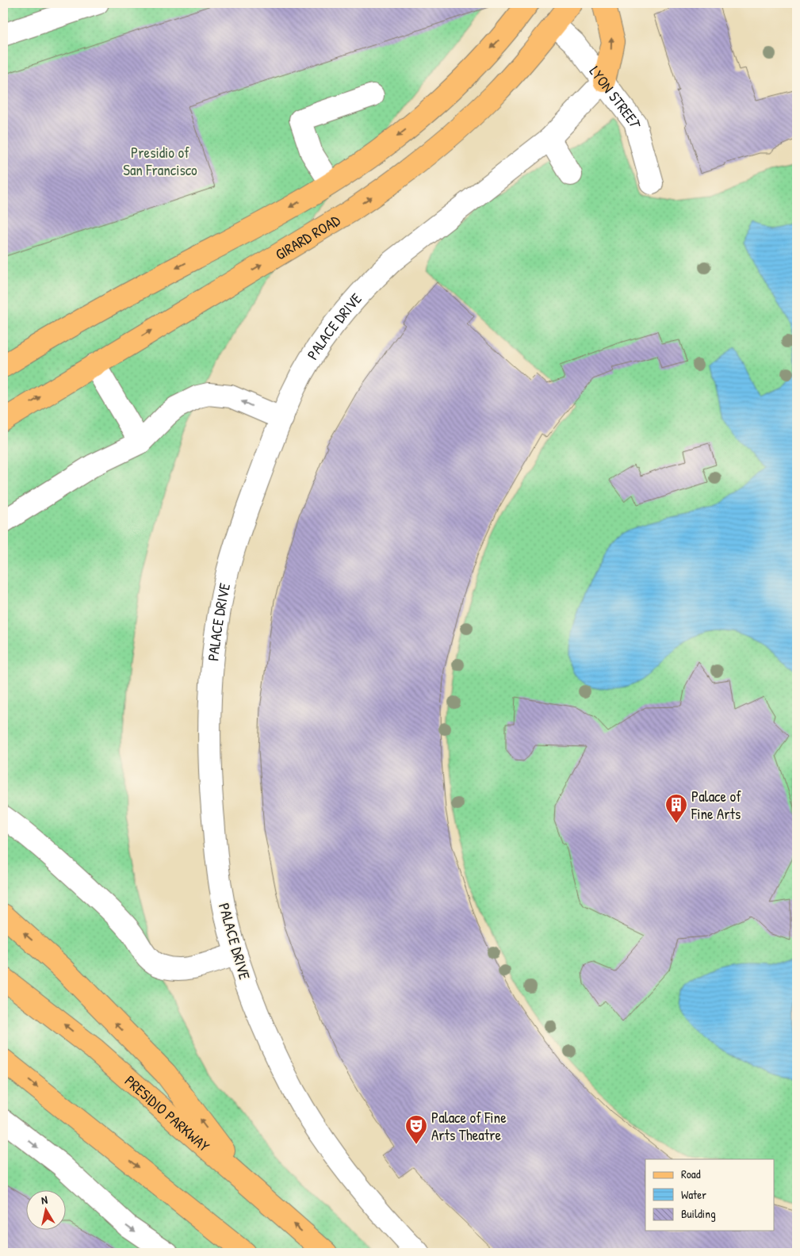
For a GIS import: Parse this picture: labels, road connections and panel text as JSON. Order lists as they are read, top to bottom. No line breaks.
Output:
{"streets":{"main road":["GIRARD ROAD","PRESIDIO PARKWAY"],"street":["LYON STREET","PALACE DRIVE"]},"crossings":[["LYON STREET","GIRARD ROAD"],["LYON STREET","PALACE DRIVE"]],"parks":["Presidio of San Francisco"],"places":{"building":["Palace of Fine Arts"],"theatre":["Palace of Fine Arts Theatre"]},"legend":["Road","Water","Building"],"north":"top"}
